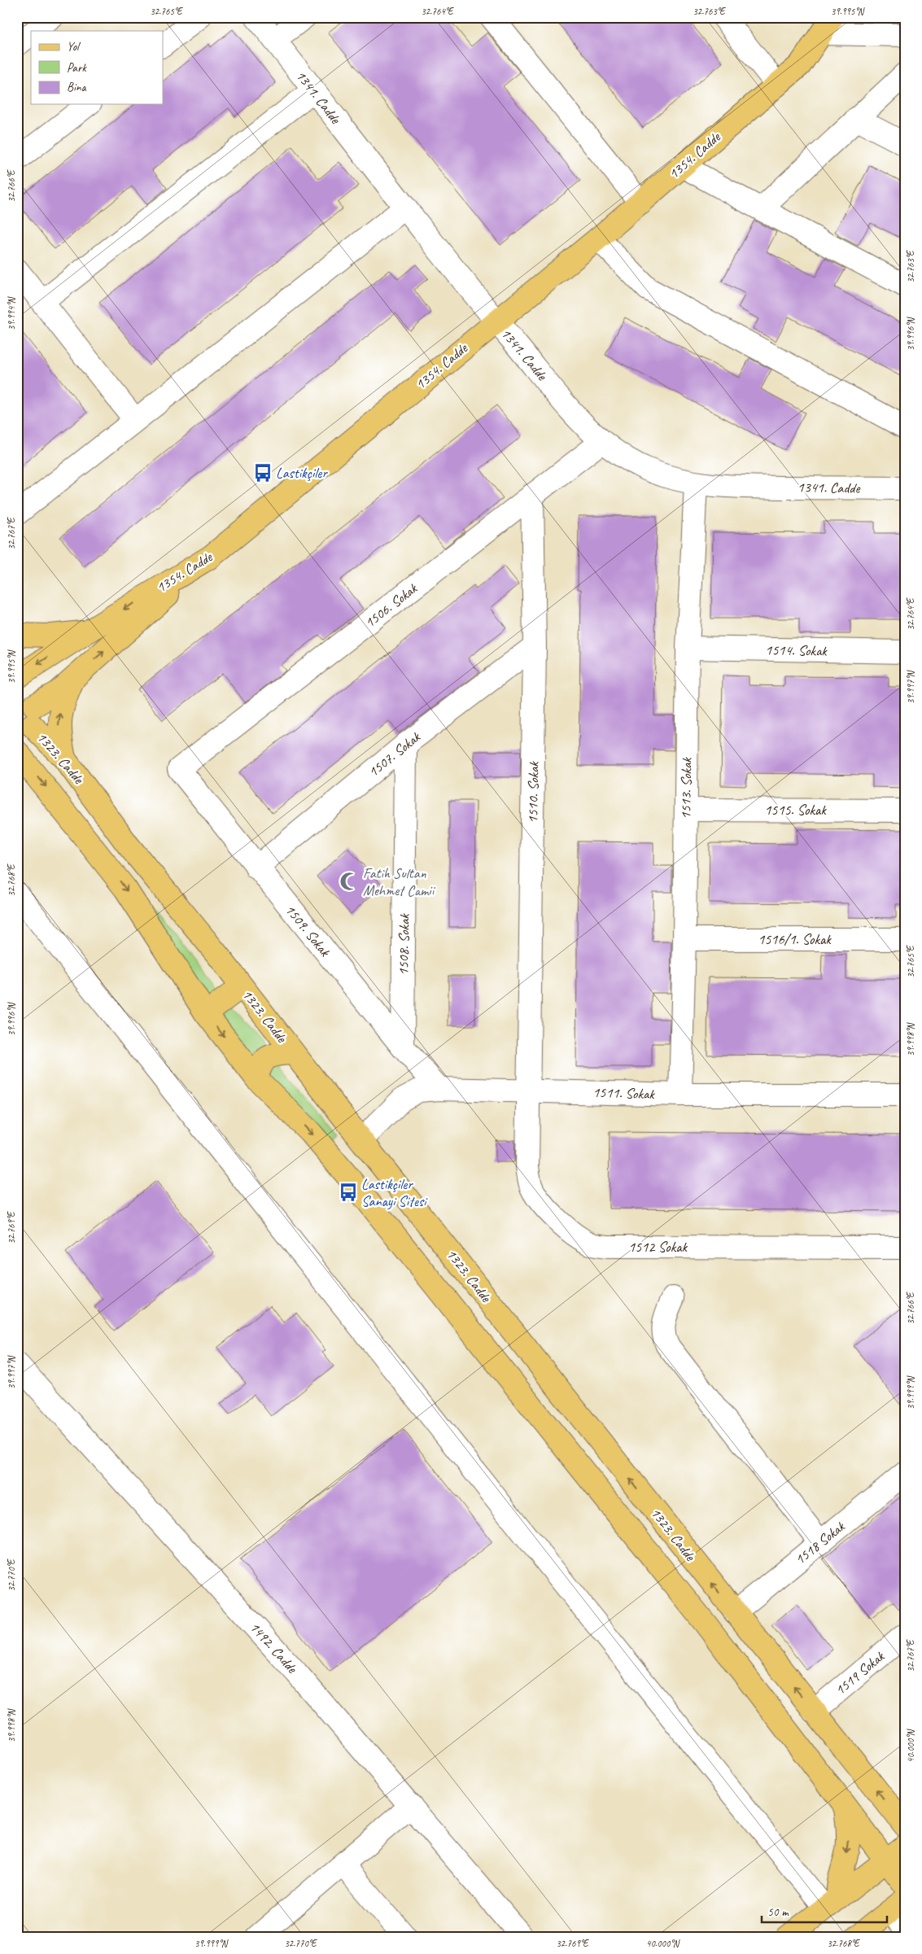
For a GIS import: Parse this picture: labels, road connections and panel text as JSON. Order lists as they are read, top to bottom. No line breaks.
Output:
{"streets":{"main road":["1354. Cadde","1323. Cadde"],"street":["1341. Cadde","1506. Sokak","1514. Sokak","1507. Sokak","1513. Sokak","1510. Sokak","1515. Sokak","1509. Sokak","1516/1. Sokak","1508. Sokak","1511. Sokak","1512 Sokak","1518 Sokak","1492. Cadde","1519 Sokak"]},"crossings":[["1341. Cadde","1354. Cadde"],["1341. Cadde","1506. Sokak"],["1341. Cadde","1513. Sokak"],["1506. Sokak","1510. Sokak"],["1506. Sokak","1509. Sokak"],["1514. Sokak","1513. Sokak"],["1507. Sokak","1510. Sokak"],["1507. Sokak","1509. Sokak"],["1507. Sokak","1508. Sokak"],["1323. Cadde","1511. Sokak"],["1323. Cadde","1518 Sokak"],["1323. Cadde","1519 Sokak"],["1513. Sokak","1515. Sokak"],["1513. Sokak","1516/1. Sokak"],["1513. Sokak","1511. Sokak"],["1510. Sokak","1511. Sokak"],["1510. Sokak","1512 Sokak"],["1509. Sokak","1508. Sokak"],["1509. Sokak","1511. Sokak"],["1511. Sokak","1512 Sokak"]],"places":{"bus stop":["Lastikçiler","Lastikçiler Sanayi Sitesi"],"mosque":["Fatih Sultan Mehmet Camii"]},"legend":["Yol","Park","Bina"],"scale_bar":"50 m","coordinates":["32.765°E","32.764°E","32.763°E","39.995°N","32.766°E","39.994°N","39.996°N","32.767°E","39.997°N","32.768°E","39.998°N","32.769°E","39.999°N","32.770°E","40.000°N"]}
